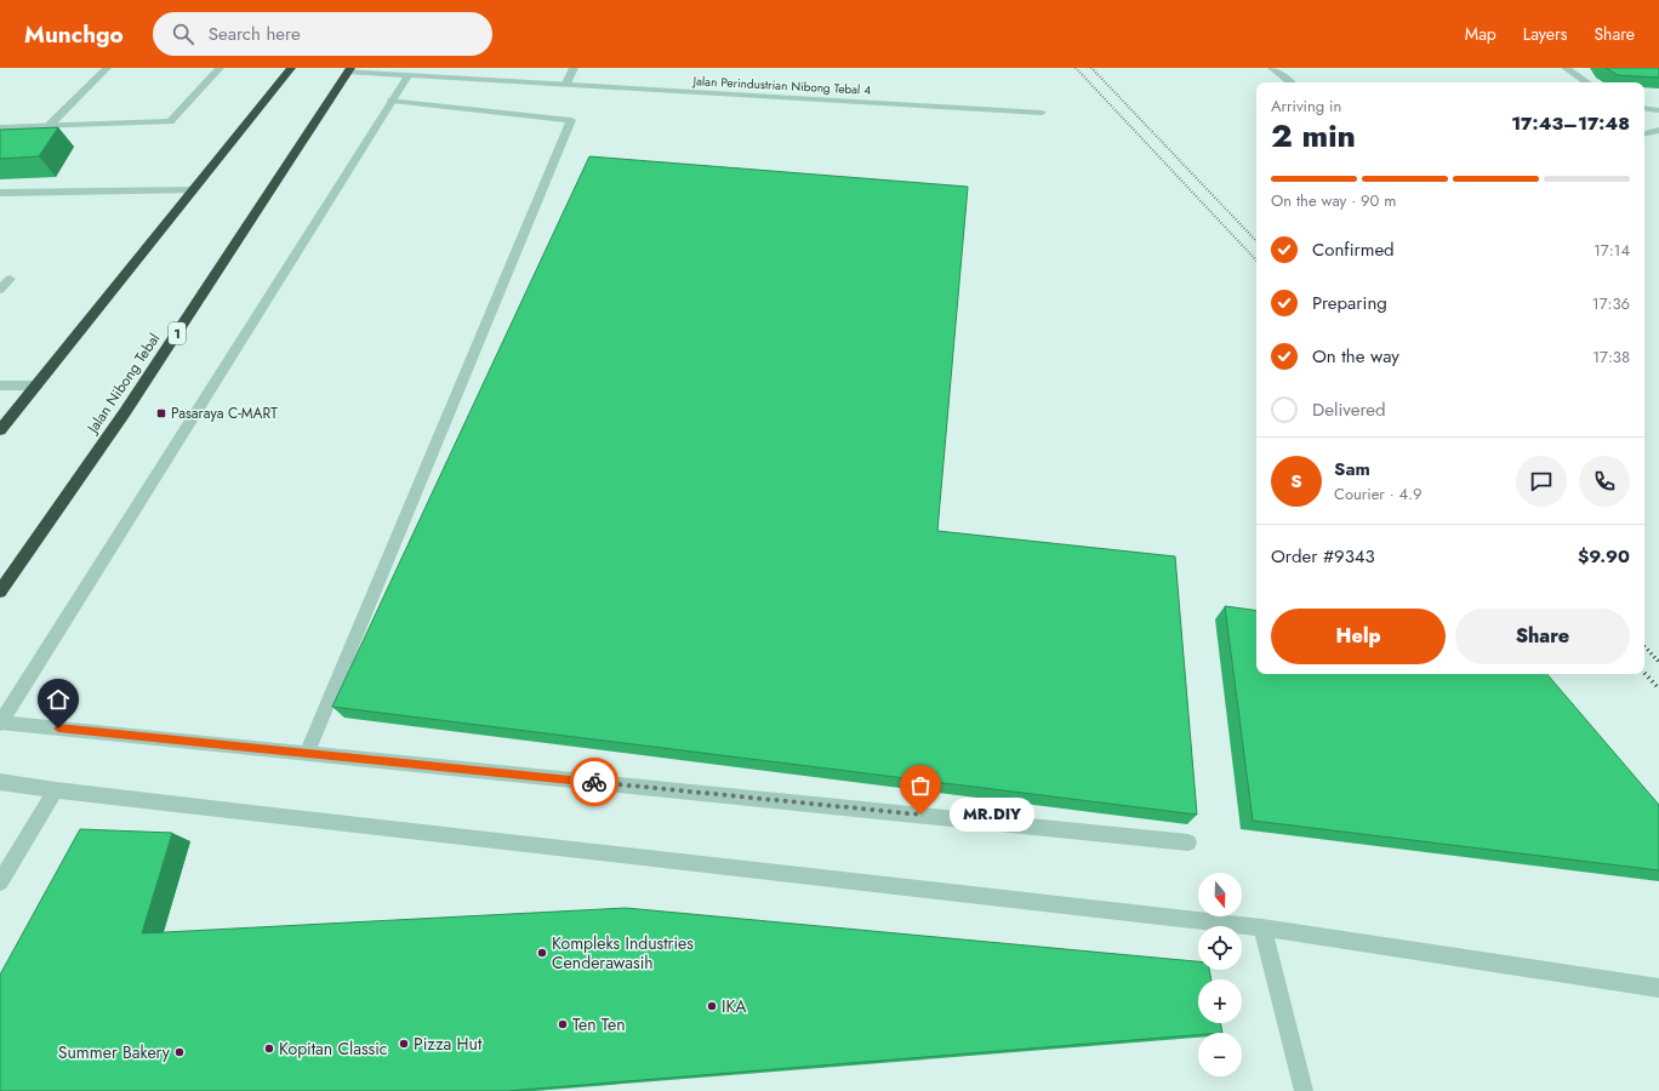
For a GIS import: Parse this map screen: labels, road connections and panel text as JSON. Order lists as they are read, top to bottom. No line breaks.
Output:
{"streets":{"highway":["1","Jalan Nibong Tebal"],"street":["Jalan Perindustrian Nibong Tebal 4"]},"crossings":[["Jalan Perindustrian Nibong Tebal 4","Jalan Nibong Tebal"]],"places":{"transit":["Pasaraya C-MART"],"other":["MR.DIY","Kompleks Industries Cenderawasih","IKA","Ten Ten","Pizza Hut","Kopitan Classic","Summer Bakery"]},"north":"bottom","page":{"header":"Munchgo","search":"Search here","nav":["Map","Layers","Share"],"heading":["2 min","Arriving in","17:43–17:48"],"panel":["Sam","Courier · 4.9","Order #9343","$9.90"],"bar":"On the way · 90 m","list":[["Confirmed","17:14"],["Preparing","17:36"],["On the way","17:38"],"Delivered"],"round":"S","buttons":["Help","Share"],"bubble":"MR.DIY","map_buttons":["+","−"]}}
